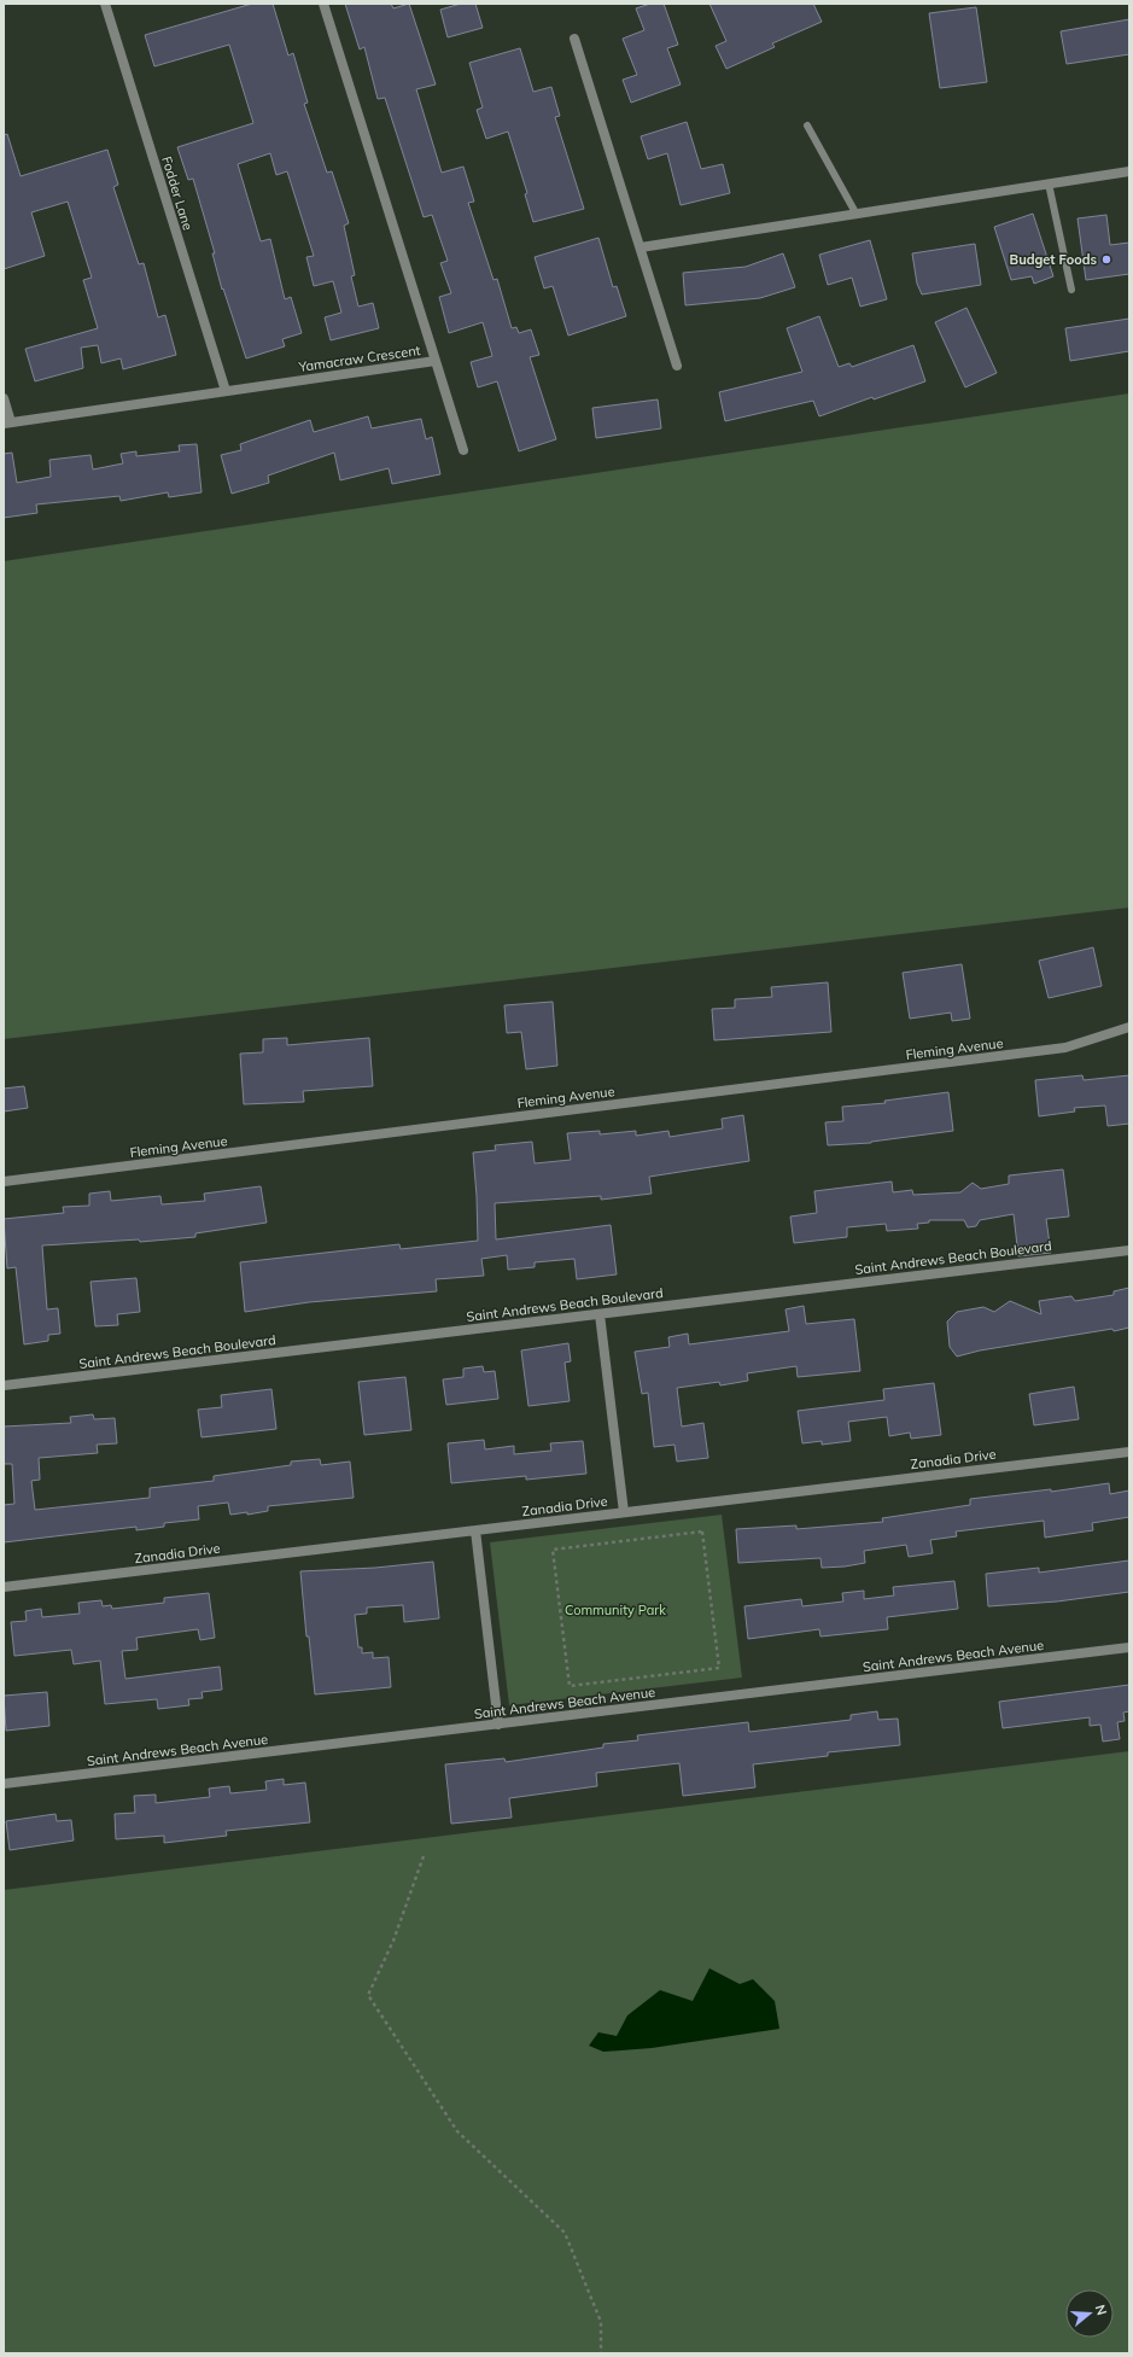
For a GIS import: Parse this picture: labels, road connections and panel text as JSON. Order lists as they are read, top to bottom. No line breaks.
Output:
{"streets":{"street":["Fodder Lane","Yamacraw Crescent","Fleming Avenue","Saint Andrews Beach Boulevard","Zanadia Drive","Saint Andrews Beach Avenue"]},"crossings":[["Fodder Lane","Yamacraw Crescent"]],"parks":["Community Park"],"places":["Budget Foods"],"north":"right"}
